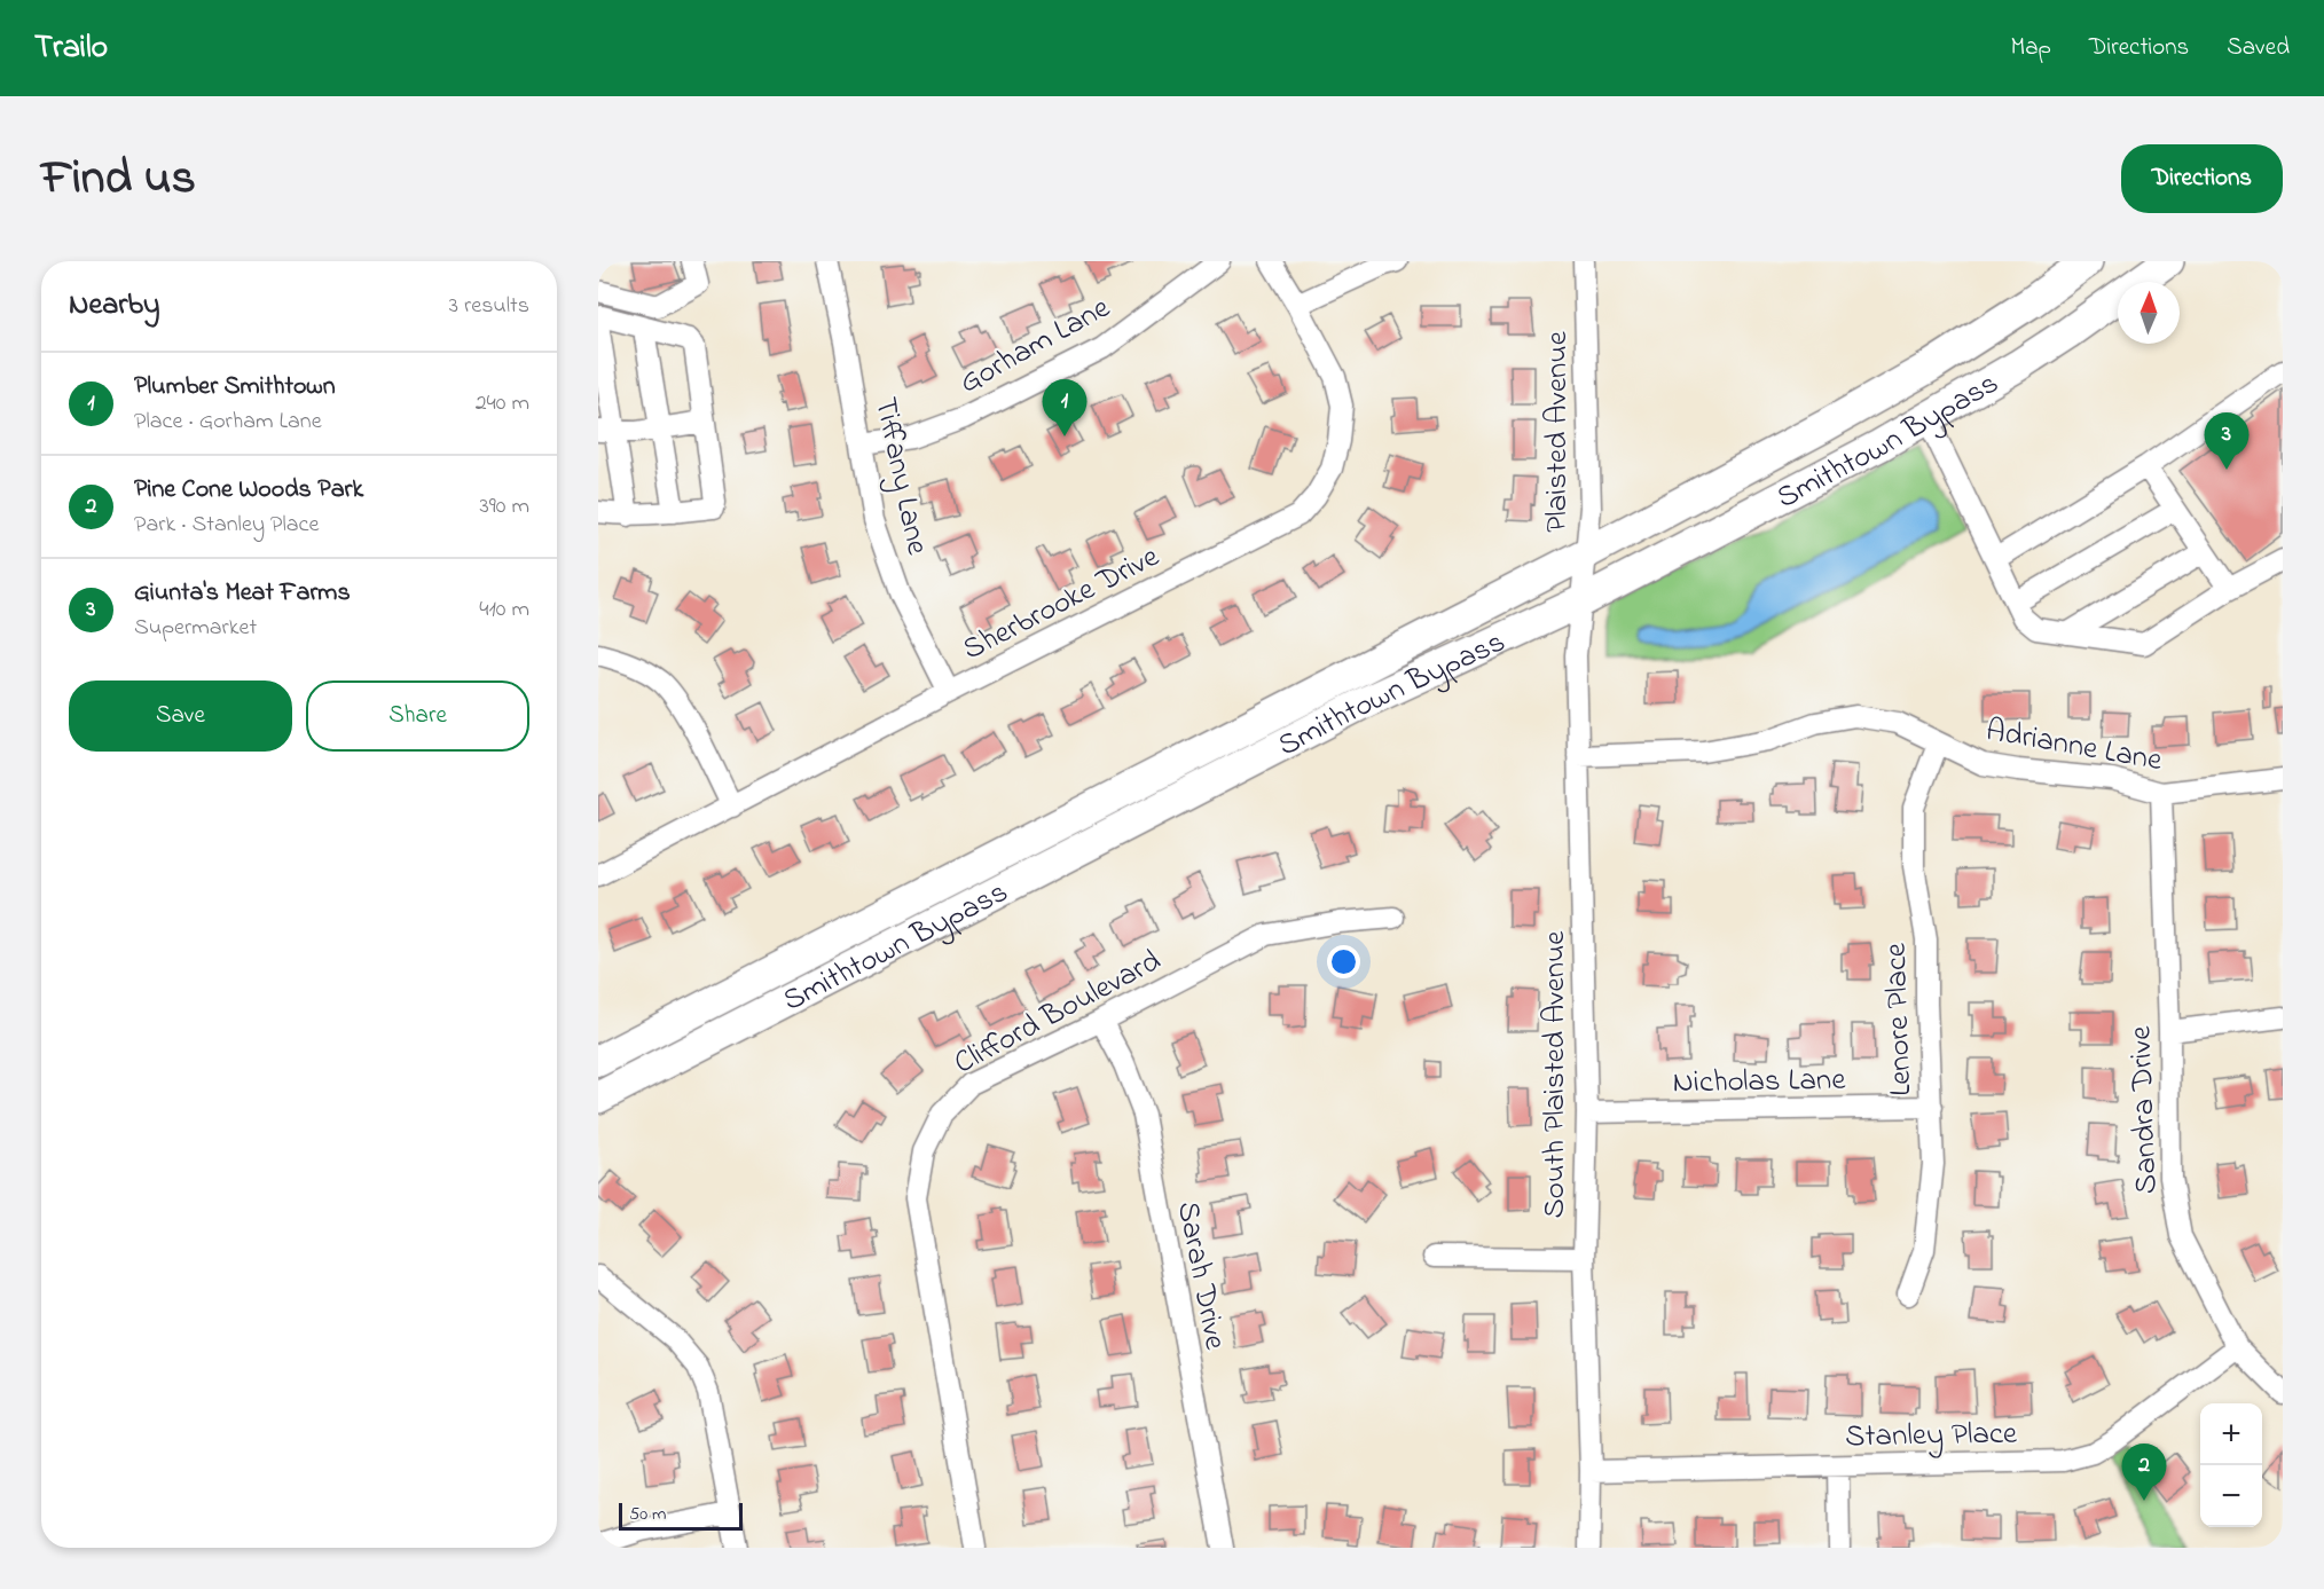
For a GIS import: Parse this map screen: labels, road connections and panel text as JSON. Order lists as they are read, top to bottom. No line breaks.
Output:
{"streets":{"highway":["Smithtown Bypass"],"street":["Gorham Lane","Plaisted Avenue","Tiffany Lane","Sherbrooke Drive","Adrianne Lane","Clifford Boulevard","Lenore Place","South Plaisted Avenue","Nicholas Lane","Sandra Drive","Sarah Drive","Stanley Place"]},"crossings":[["Gorham Lane","Tiffany Lane"],["Plaisted Avenue","Smithtown Bypass"],["Plaisted Avenue","South Plaisted Avenue"],["Smithtown Bypass","South Plaisted Avenue"],["Tiffany Lane","Sherbrooke Drive"],["Adrianne Lane","Lenore Place"],["Adrianne Lane","South Plaisted Avenue"],["Adrianne Lane","Sandra Drive"],["Clifford Boulevard","Sarah Drive"],["Lenore Place","Nicholas Lane"],["South Plaisted Avenue","Nicholas Lane"],["South Plaisted Avenue","Stanley Place"],["Sandra Drive","Stanley Place"]],"scale_bar":"50 m","north":"top","page":{"header":"Trailo","nav":["Map","Directions","Saved"],"title":"Find us","buttons":["Directions",["Save","Share"]],"heading":["Nearby","3 results"],"list":[{"mark":"1","name":"Plumber Smithtown","note":"Place · Gorham Lane","value":"240 m"},{"mark":"2","name":"Pine Cone Woods Park","note":"Park · Stanley Place","value":"390 m"},{"mark":"3","name":"Giunta's Meat Farms","note":"Supermarket","value":"410 m"}],"pins":["1","3","2"],"map_buttons":["+","−"],"scale":"50 m"}}
